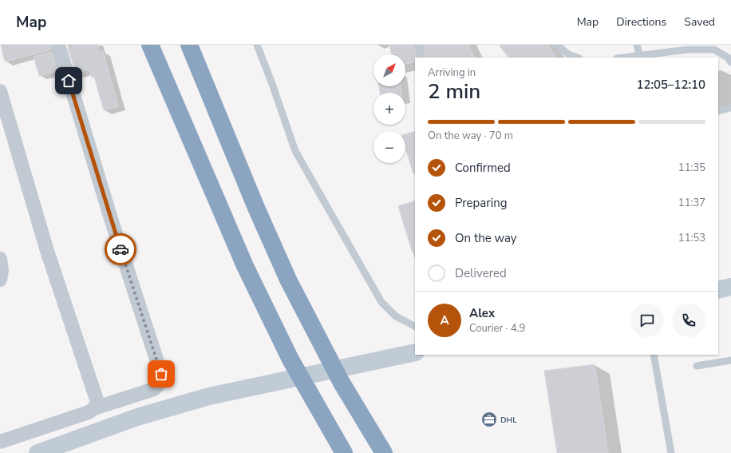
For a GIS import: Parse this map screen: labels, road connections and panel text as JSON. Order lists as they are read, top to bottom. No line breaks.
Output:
{"places":{"office":["DHL"]},"north":"top right","page":{"header":"Map","nav":["Map","Directions","Saved"],"map_buttons":["+","−"],"heading":["2 min","Arriving in","12:05–12:10"],"panel":["Alex","Courier · 4.9"],"bar":"On the way · 70 m","list":[["Confirmed","11:35"],["Preparing","11:37"],["On the way","11:53"],"Delivered"],"round":"A"}}
